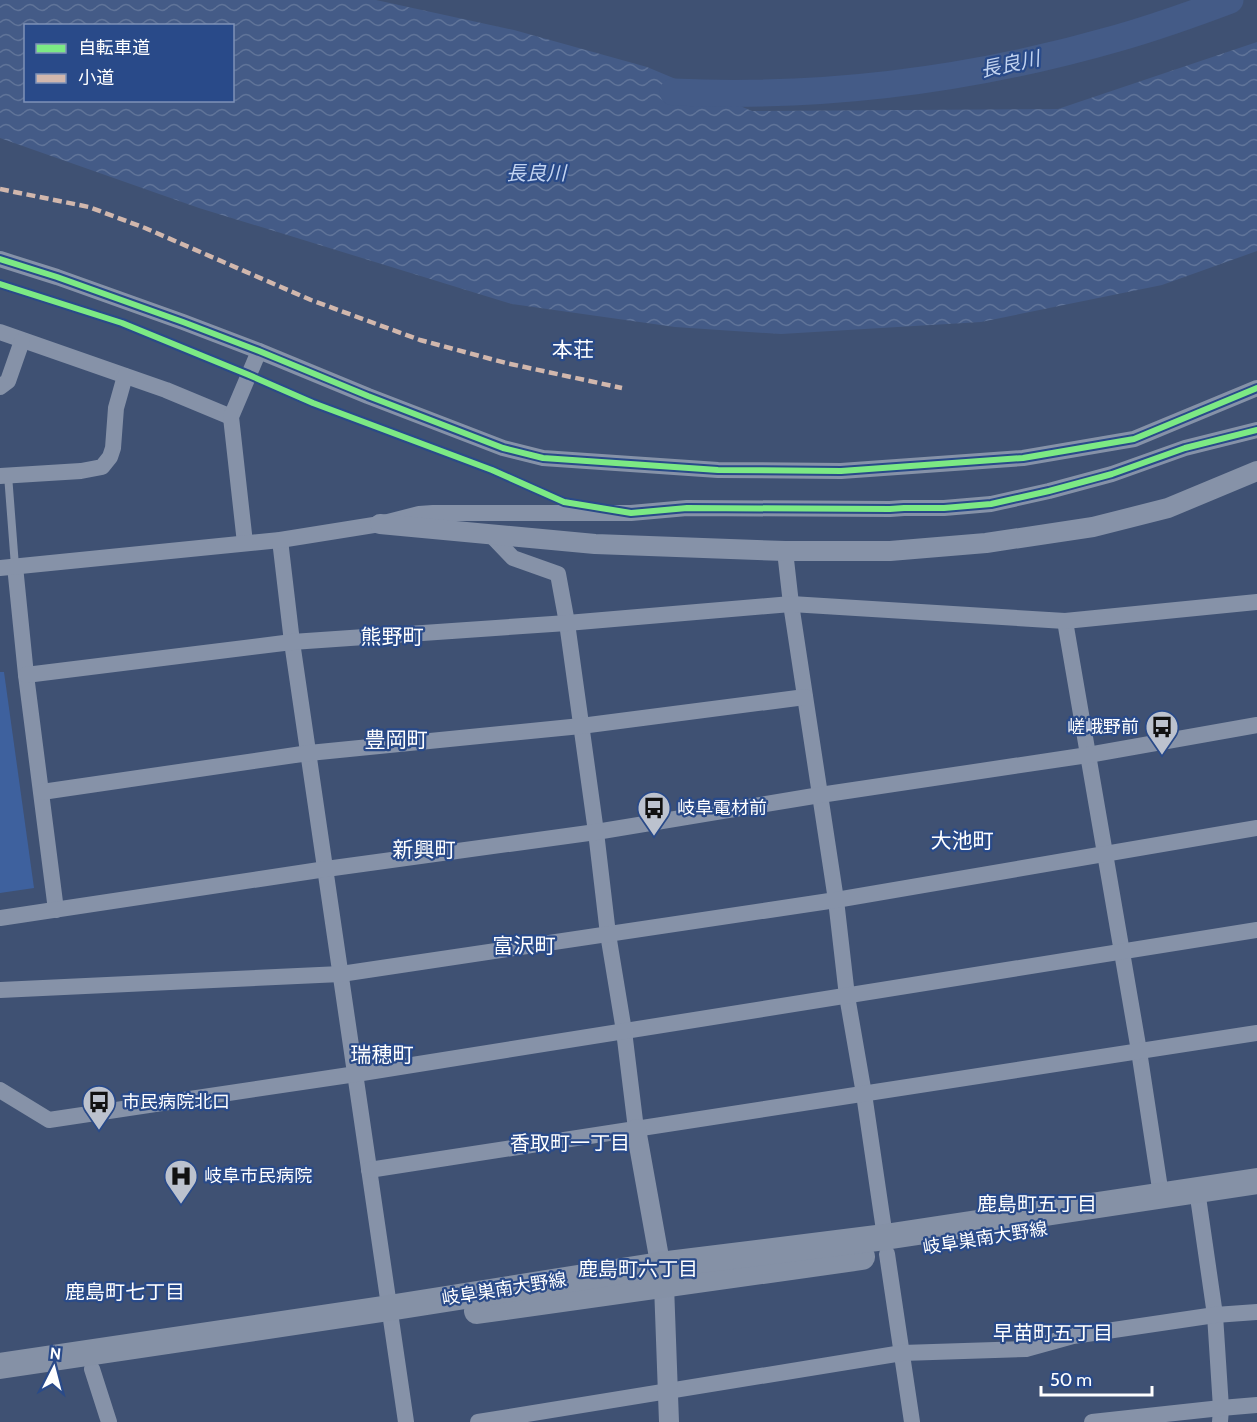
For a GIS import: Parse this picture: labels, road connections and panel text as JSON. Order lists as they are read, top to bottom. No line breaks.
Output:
{"streets":{"main road":["岐阜巣南大野線"]},"districts":["本荘","熊野町","豊岡町","大池町","新興町","富沢町","瑞穂町","香取町一丁目","鹿島町五丁目","鹿島町六丁目","鹿島町七丁目","早苗町五丁目"],"water":["長良川"],"places":{"bus stop":["嵯峨野前","岐阜電材前","市民病院北口"],"hospital":["岐阜市民病院"]},"legend":["自転車道","小道"],"scale_bar":"50 m","north":"top"}
